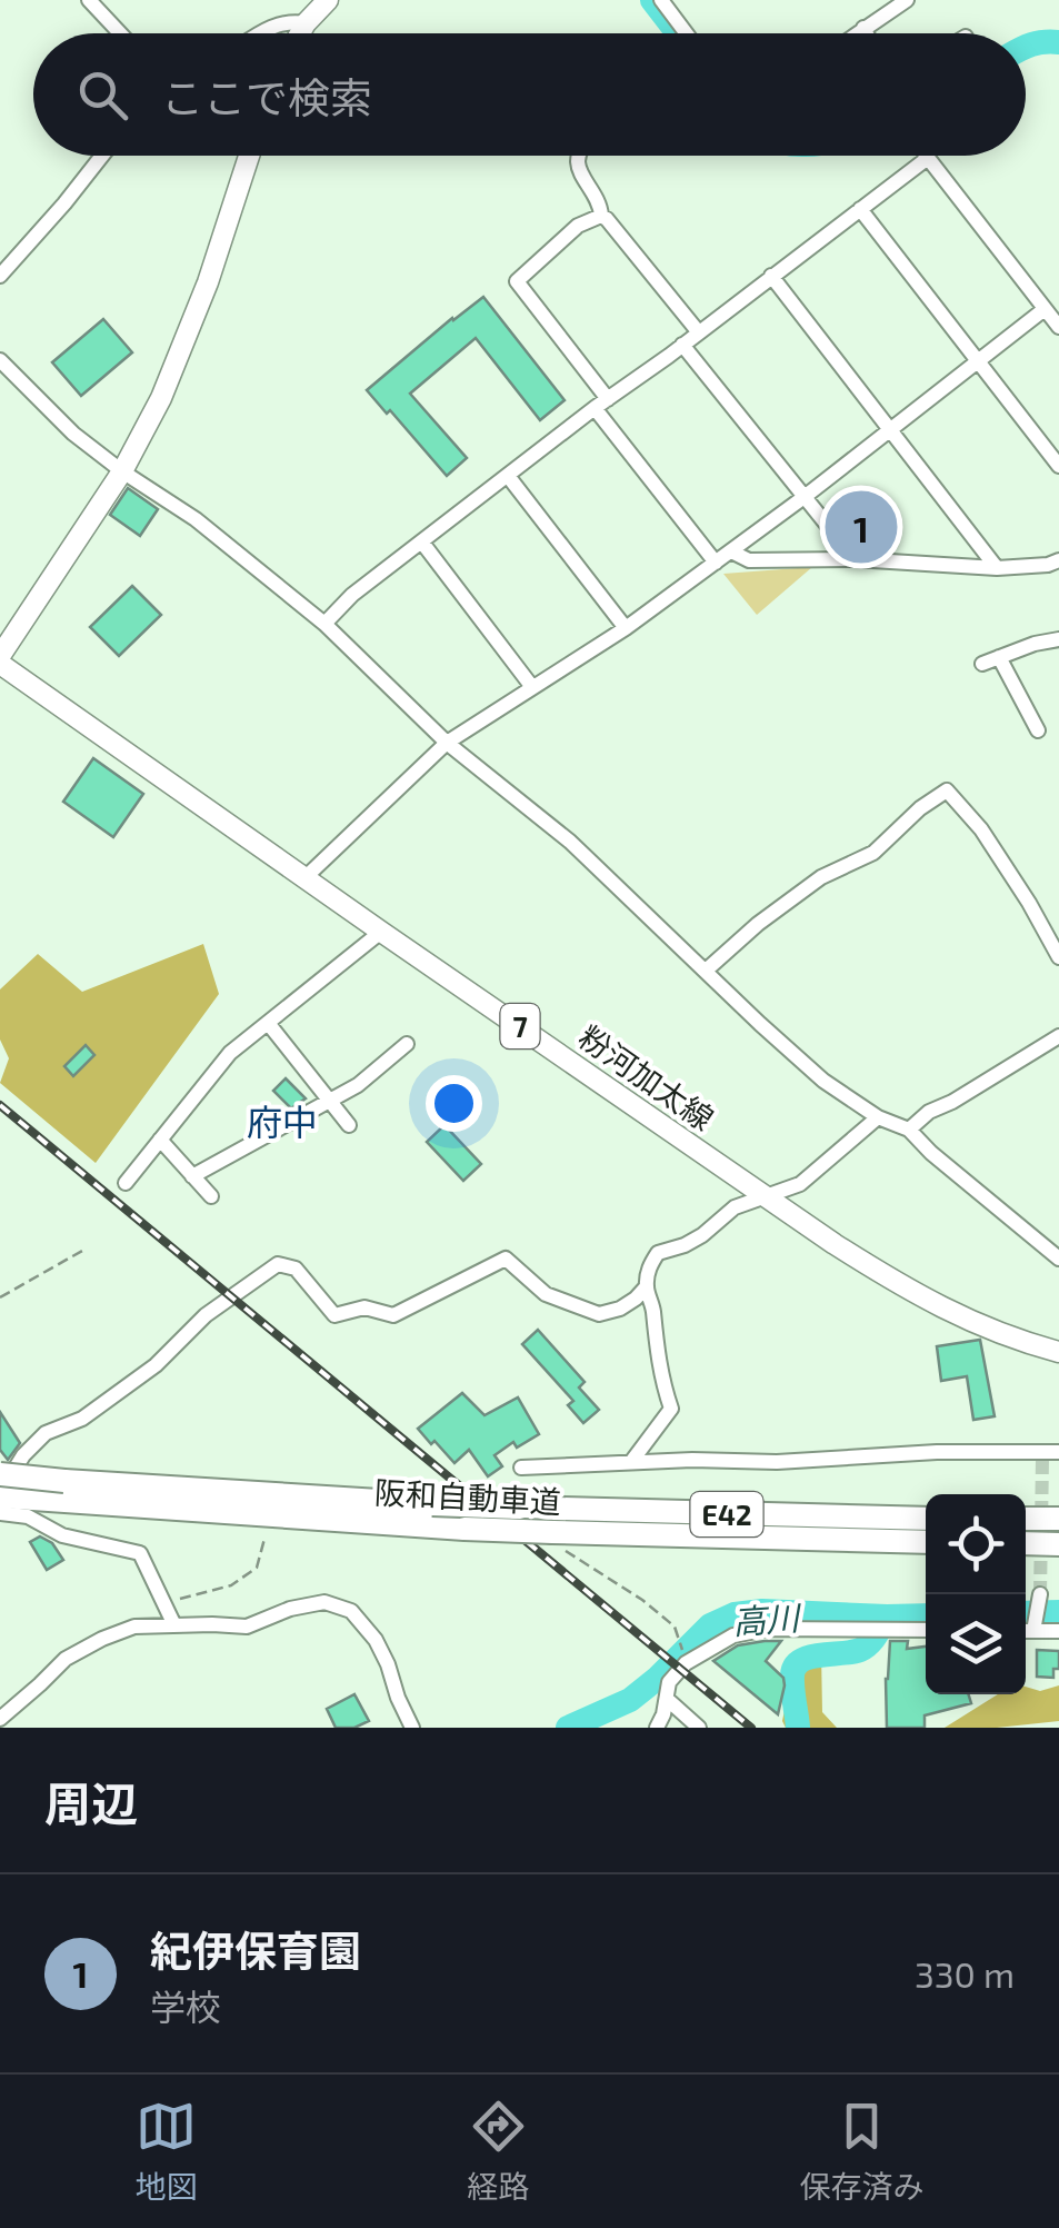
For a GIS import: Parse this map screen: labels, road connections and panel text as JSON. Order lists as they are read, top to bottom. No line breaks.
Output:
{"streets":{"highway":["阪和自動車道","E42"],"main road":["7","粉河加太線"]},"districts":["府中"],"water":["高川"],"page":{"search":"ここで検索","pins":"1","heading":"周辺","list":[{"mark":"1","name":"紀伊保育園","note":"学校","value":"330 m"}],"nav":["地図","経路","保存済み"]}}
